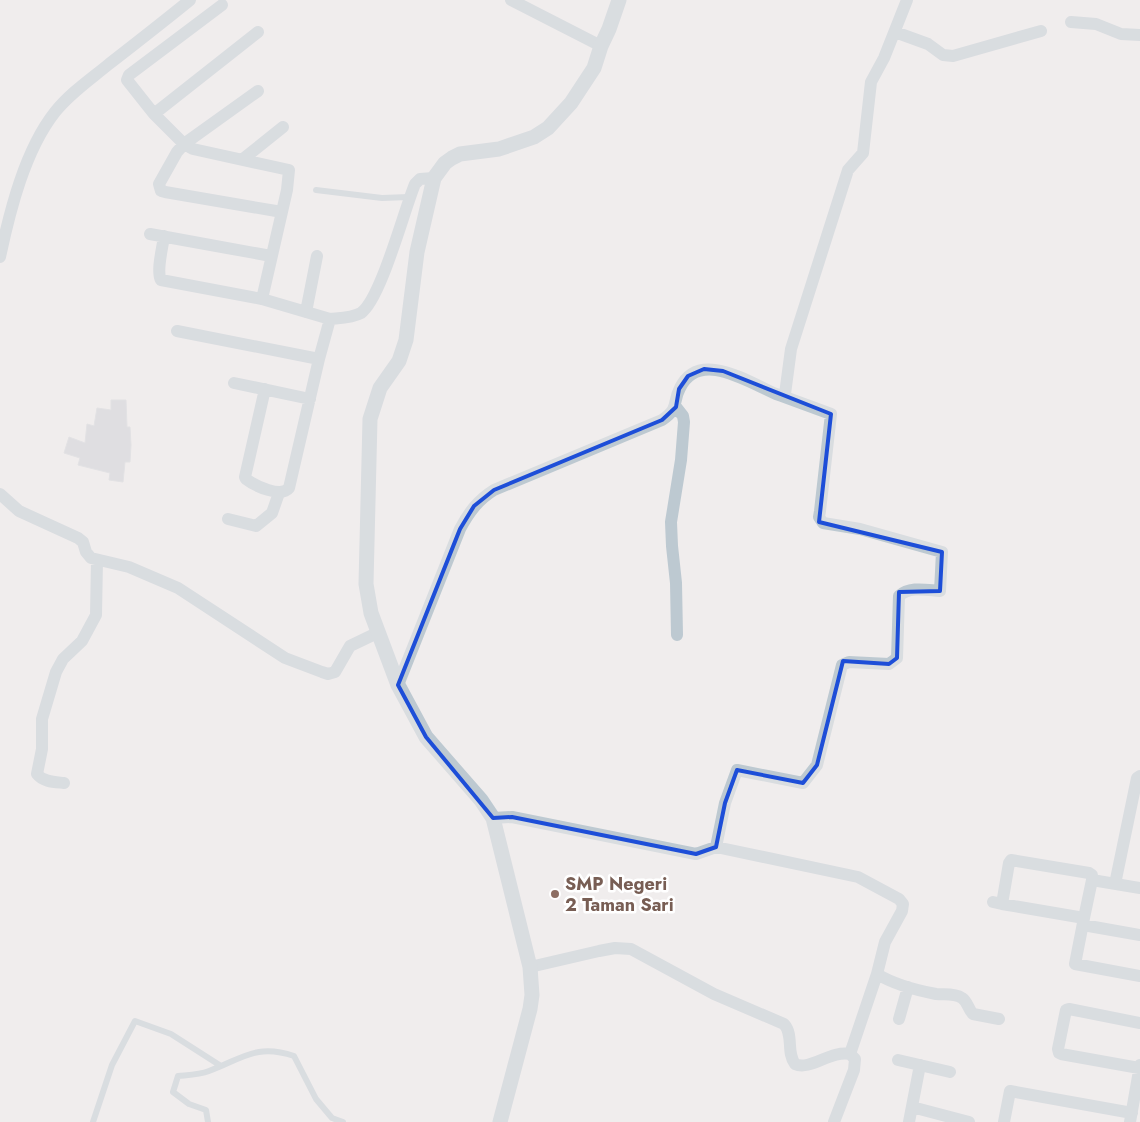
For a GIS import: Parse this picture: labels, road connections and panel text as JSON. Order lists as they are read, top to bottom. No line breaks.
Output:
{"places":["SMP Negeri 2 Taman Sari"]}
